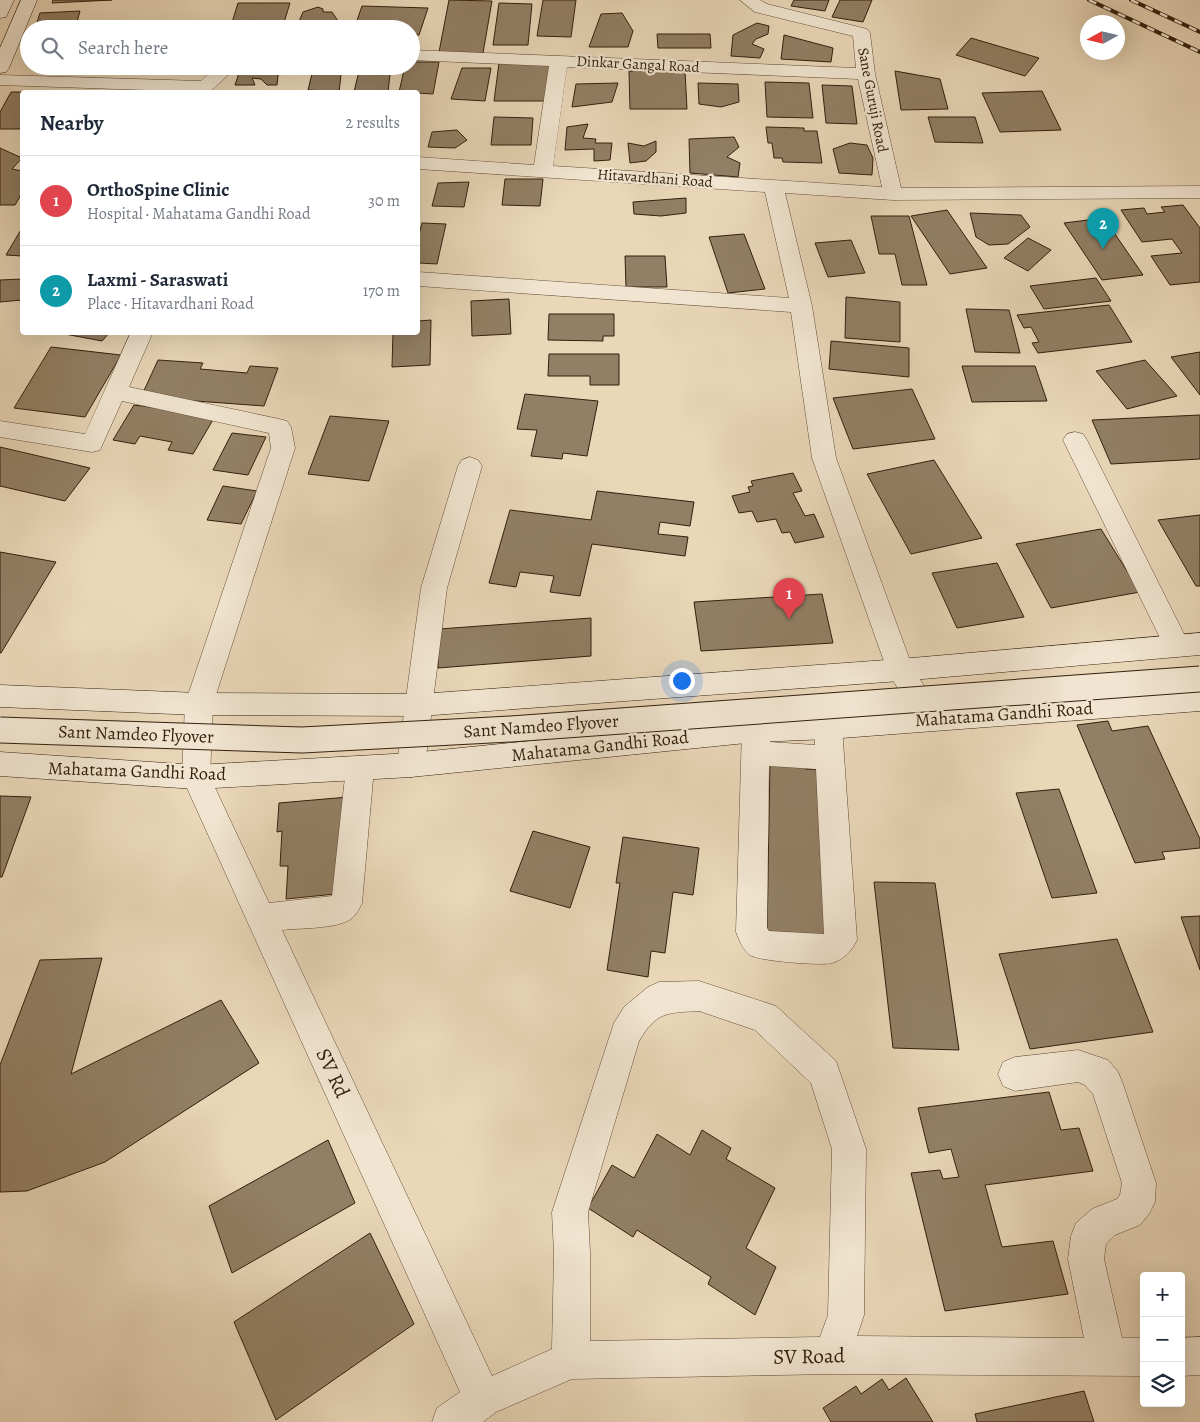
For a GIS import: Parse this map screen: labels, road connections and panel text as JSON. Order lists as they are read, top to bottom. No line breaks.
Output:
{"streets":{"street":["Dinkar Gangal Road","Sane Guruji Road","Hitavardhani Road","Mahatama Gandhi Road","Sant Namdeo Flyover","SV Rd","SV Road"]},"crossings":[["Dinkar Gangal Road","Sane Guruji Road"],["Sane Guruji Road","Hitavardhani Road"],["Mahatama Gandhi Road","SV Rd"],["SV Rd","SV Road"]],"north":"left","page":{"search":"Search here","heading":["Nearby","2 results"],"list":[{"mark":"1","name":"OrthoSpine Clinic","note":"Hospital · Mahatama Gandhi Road","value":"30 m"},{"mark":"2","name":"Laxmi - Saraswati","note":"Place · Hitavardhani Road","value":"170 m"}],"pins":["2","1"],"map_buttons":["+","−"]}}
